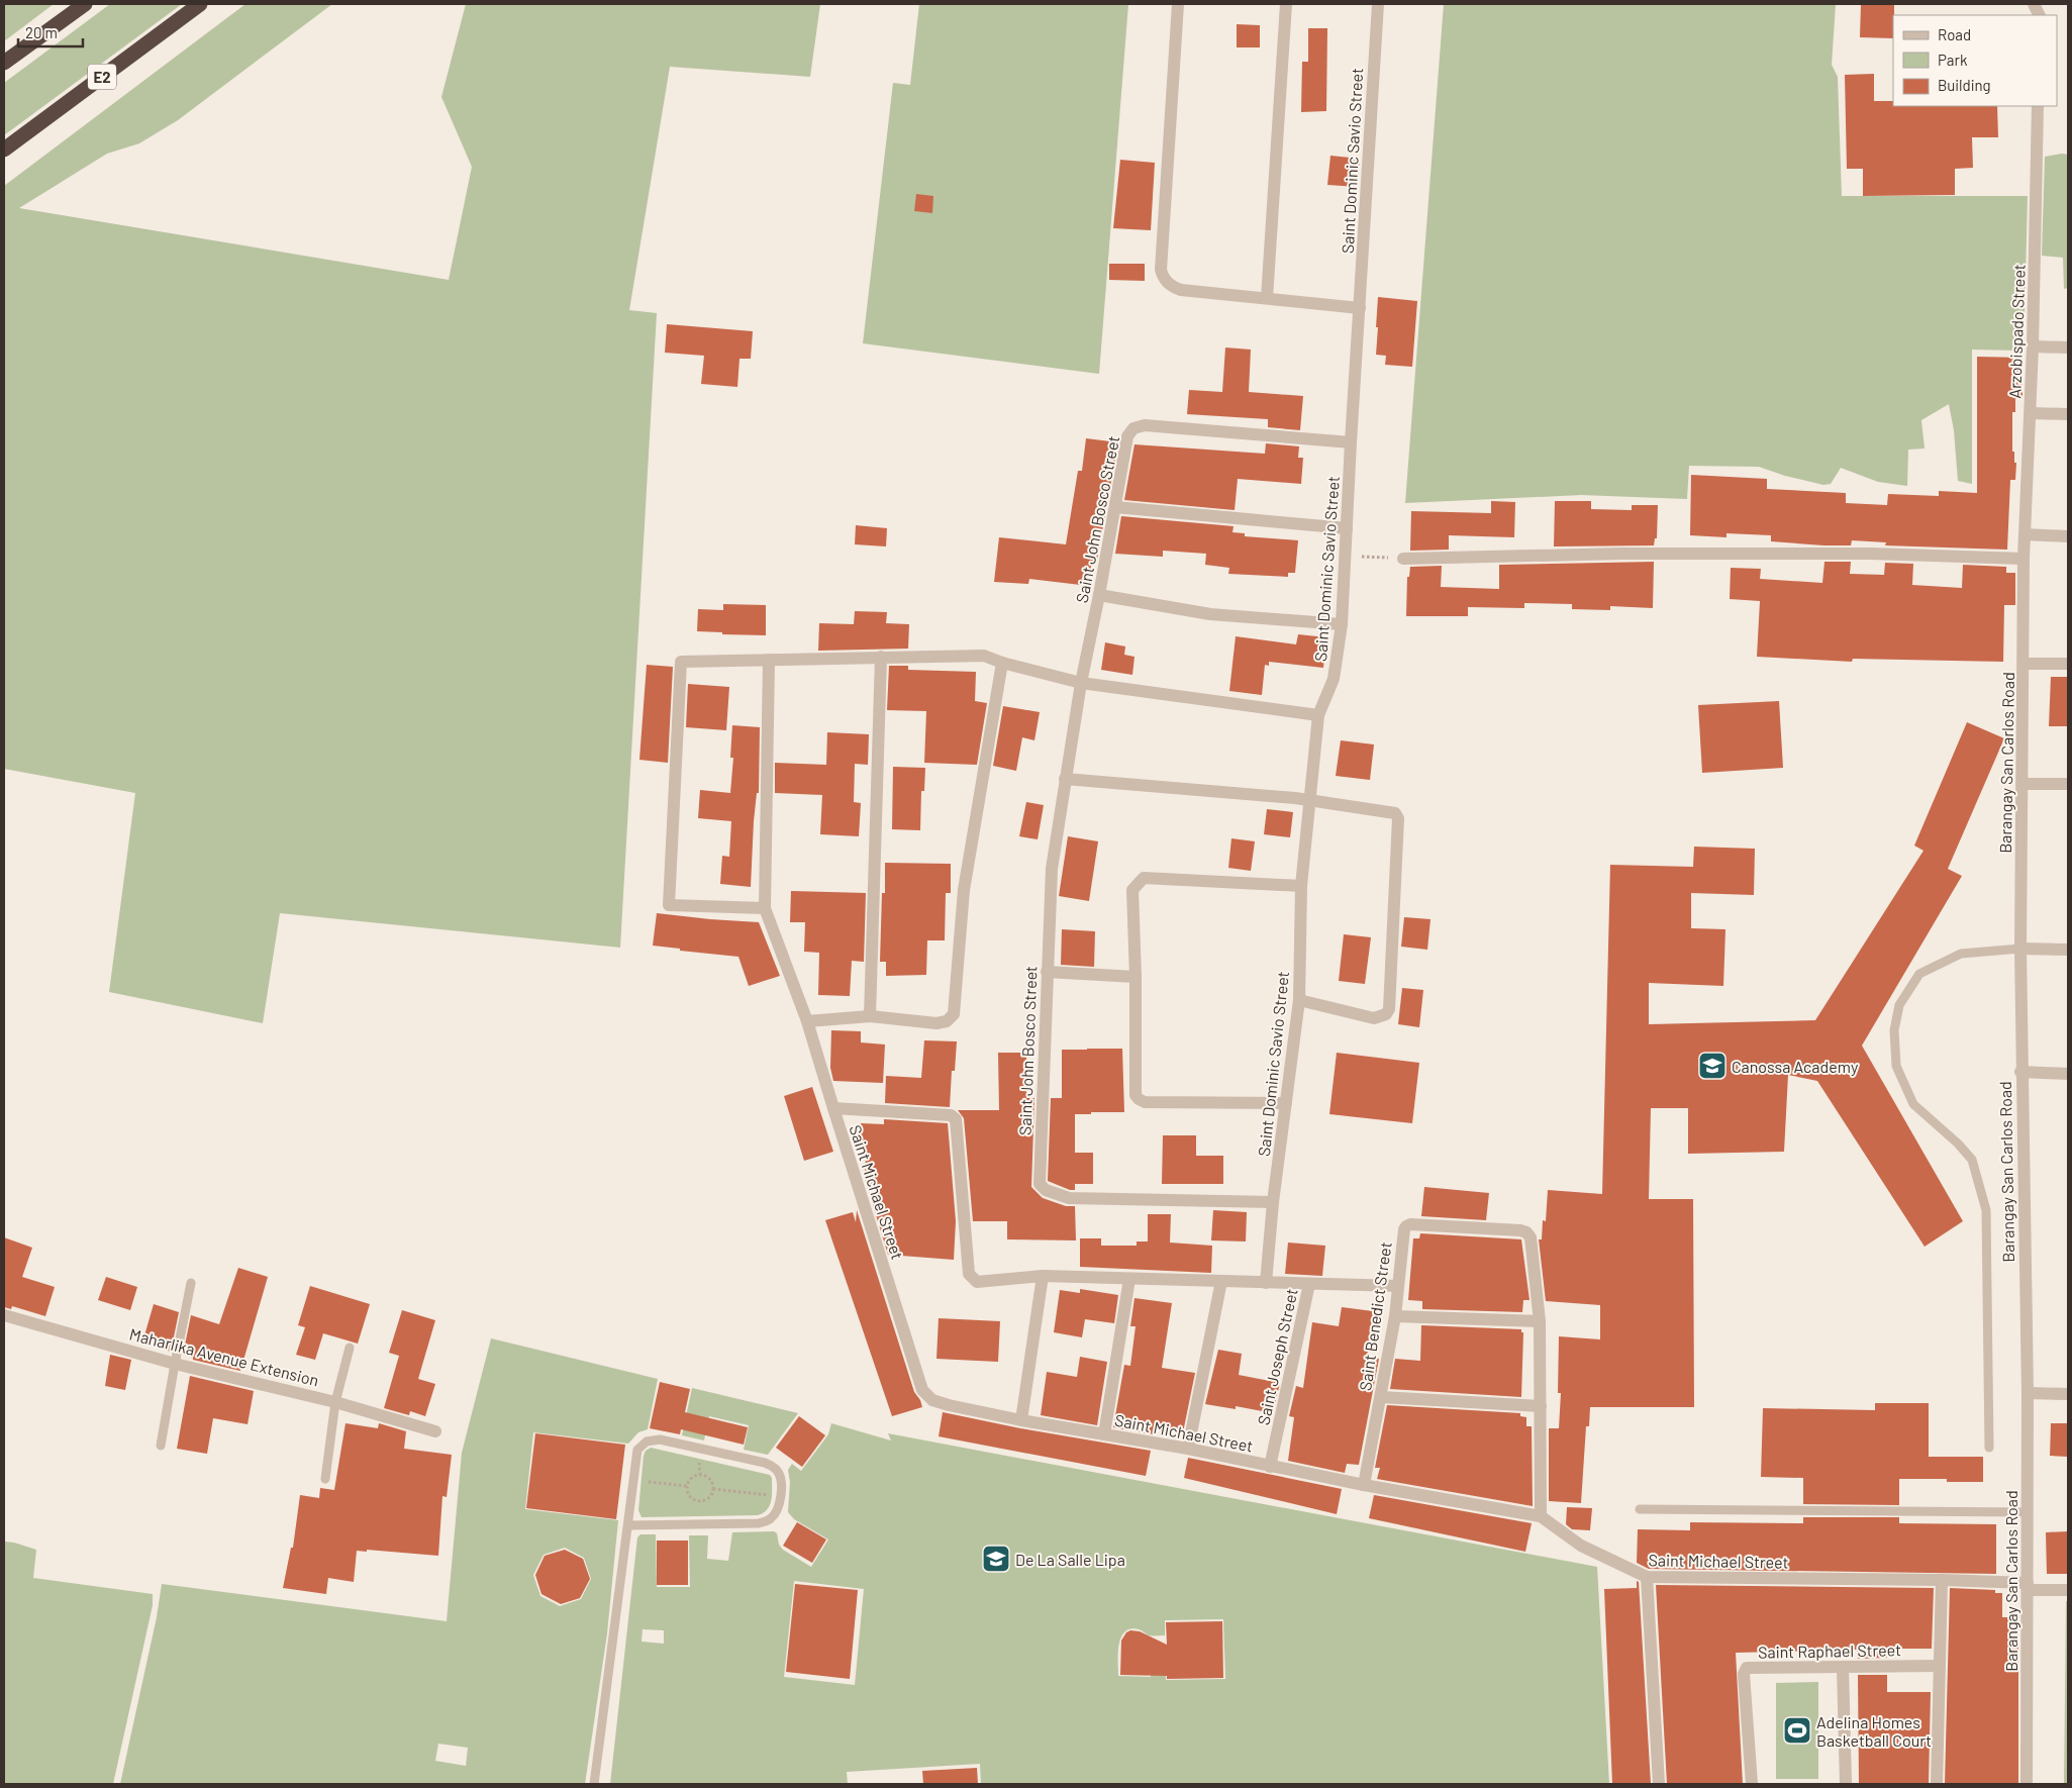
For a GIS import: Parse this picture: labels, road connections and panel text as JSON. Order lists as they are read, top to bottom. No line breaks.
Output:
{"streets":{"highway":["E2"],"street":["Saint Dominic Savio Street","Arzobispado Street","Saint John Bosco Street","Barangay San Carlos Road","Saint Michael Street","Saint Benedict Street","Maharlika Avenue Extension","Saint Joseph Street","Saint Raphael Street"]},"crossings":[["Saint Dominic Savio Street","Saint John Bosco Street"],["Arzobispado Street","Barangay San Carlos Road"],["Barangay San Carlos Road","Saint Michael Street"],["Saint Michael Street","Saint Benedict Street"],["Saint Michael Street","Saint Joseph Street"]],"places":{"school or university":["Canossa Academy","De La Salle Lipa"],"sports":["Adelina Homes Basketball Court"]},"legend":["Road","Park","Building"],"scale_bar":"20 m"}
